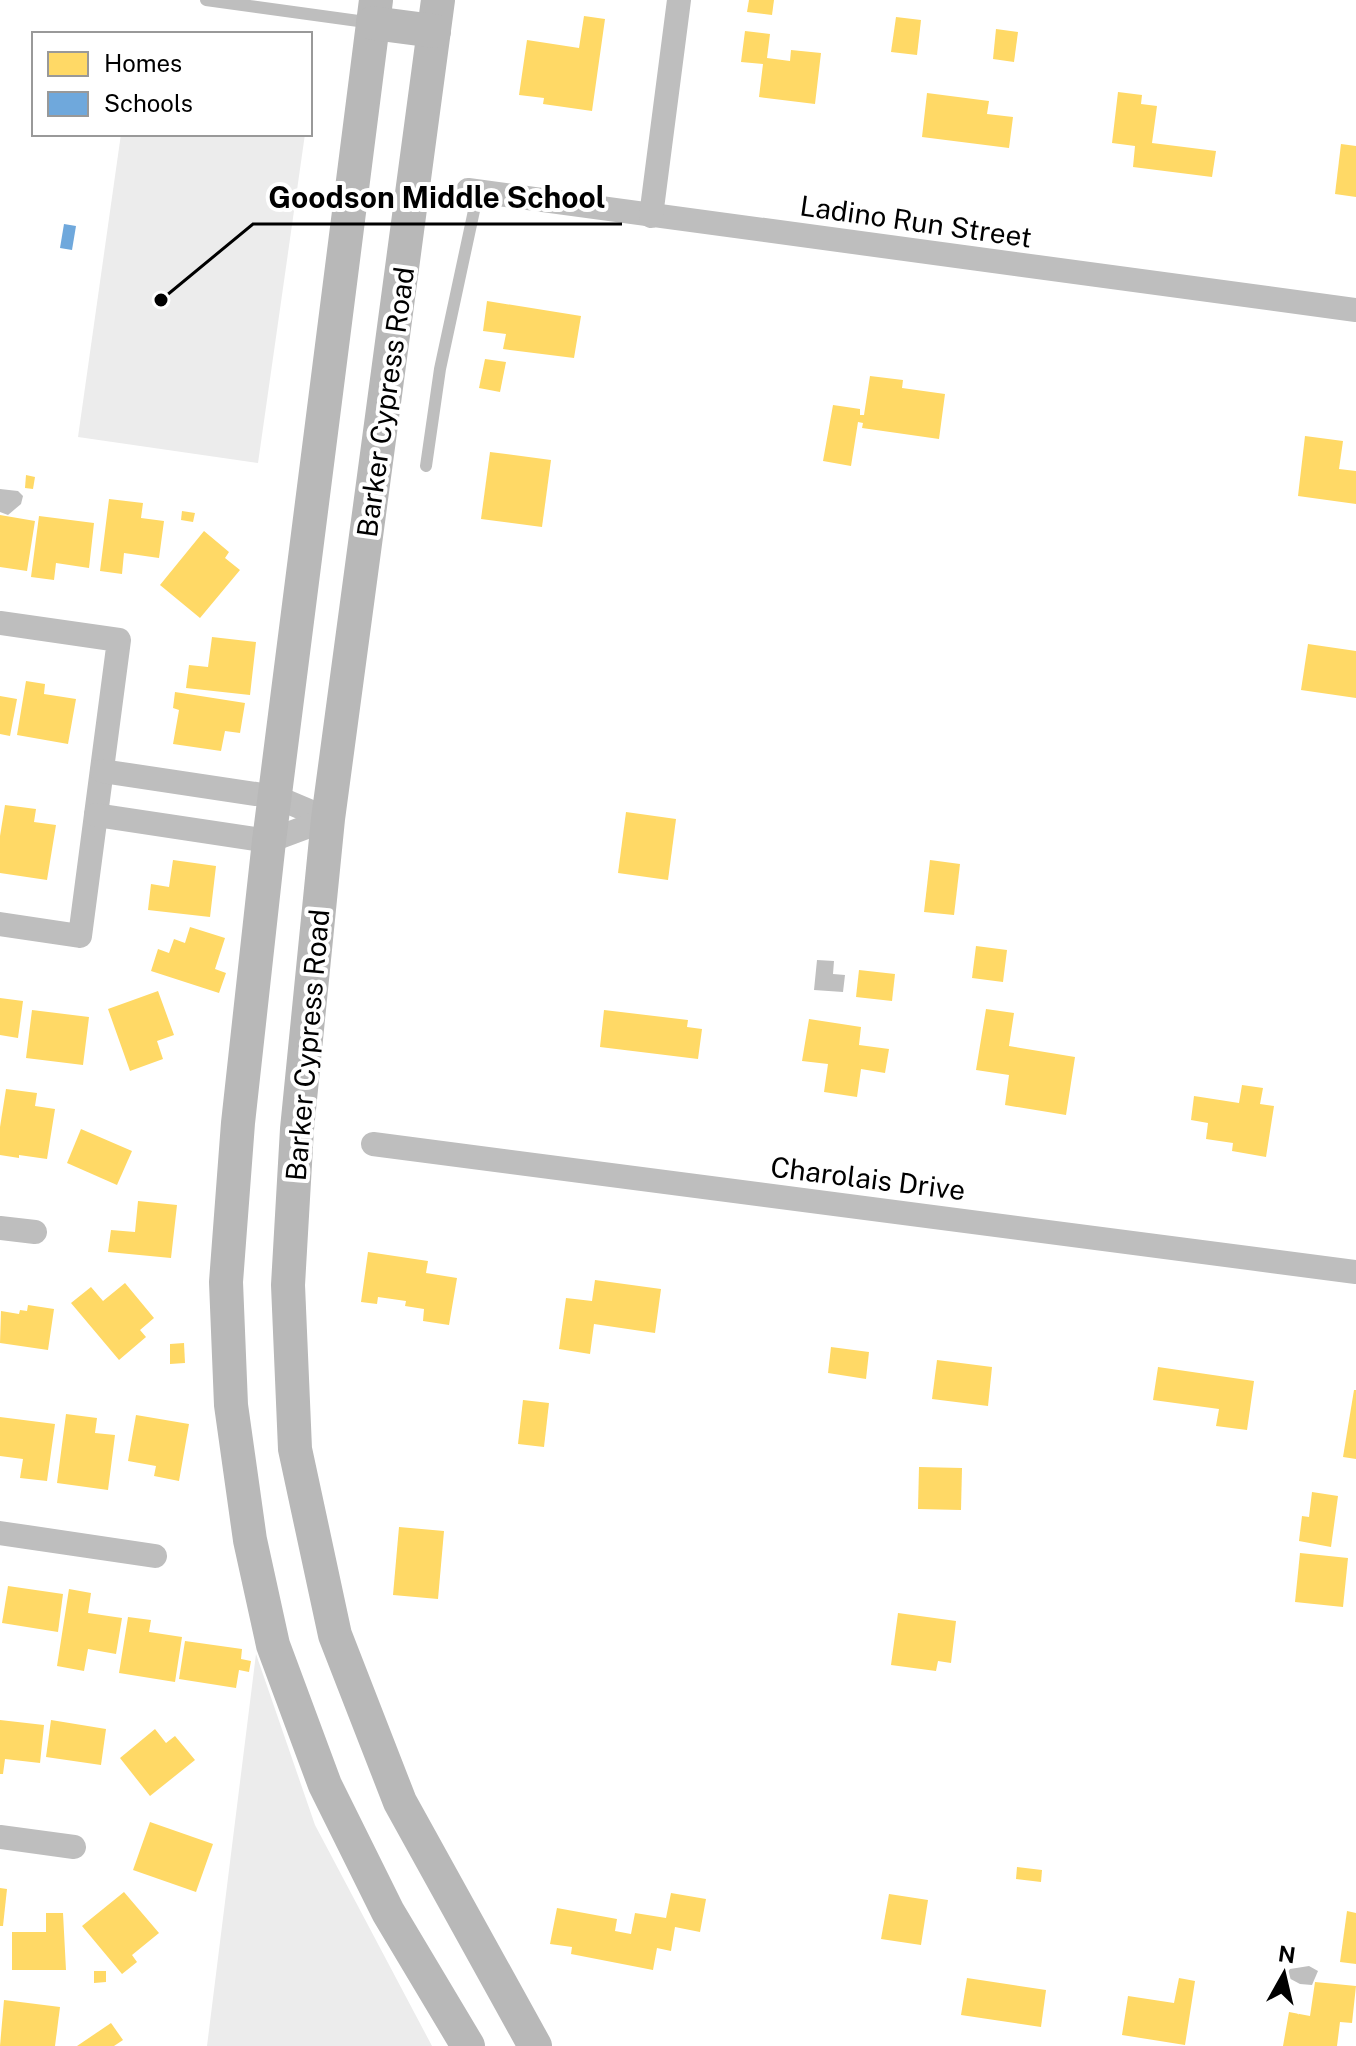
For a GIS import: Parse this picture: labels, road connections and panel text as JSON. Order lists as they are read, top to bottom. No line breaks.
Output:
{"streets":{"main road":["Barker Cypress Road"],"street":["Ladino Run Street","Charolais Drive"]},"places":["Goodson Middle School"],"legend":["Homes","Schools"],"north":"top"}
